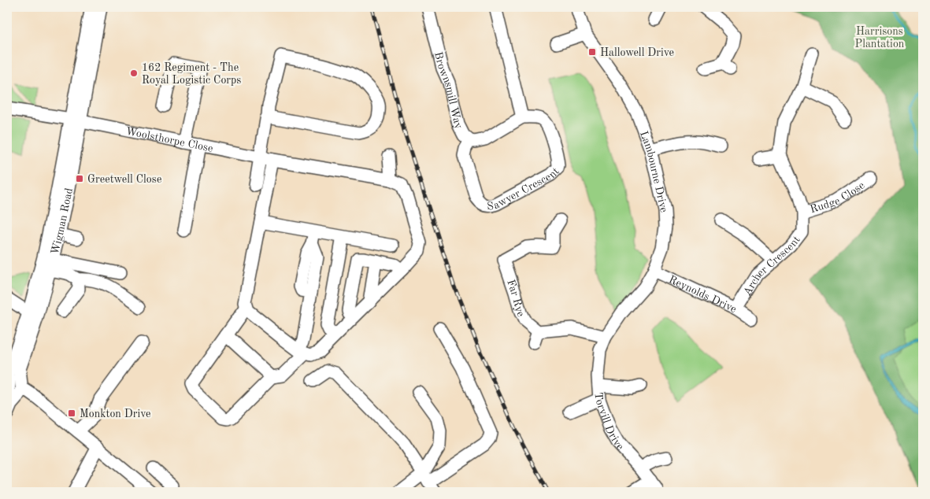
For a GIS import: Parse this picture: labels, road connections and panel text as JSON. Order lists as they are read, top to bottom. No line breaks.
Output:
{"streets":{"street":["Brownsmill Way","Woolsthorpe Close","Lambourne Drive","Sawyer Crescent","Rudge Close","Wigman Road","Archer Crescent","Reynolds Drive","Far Rye","Torvill Drive"]},"crossings":[["Brownsmill Way","Sawyer Crescent"],["Woolsthorpe Close","Wigman Road"],["Lambourne Drive","Reynolds Drive"],["Lambourne Drive","Torvill Drive"],["Rudge Close","Archer Crescent"],["Archer Crescent","Reynolds Drive"]],"parks":["Harrisons Plantation"],"places":{"transit":["Hallowell Drive","Greetwell Close","Monkton Drive"],"other":["162 Regiment - The Royal Logistic Corps"]}}
